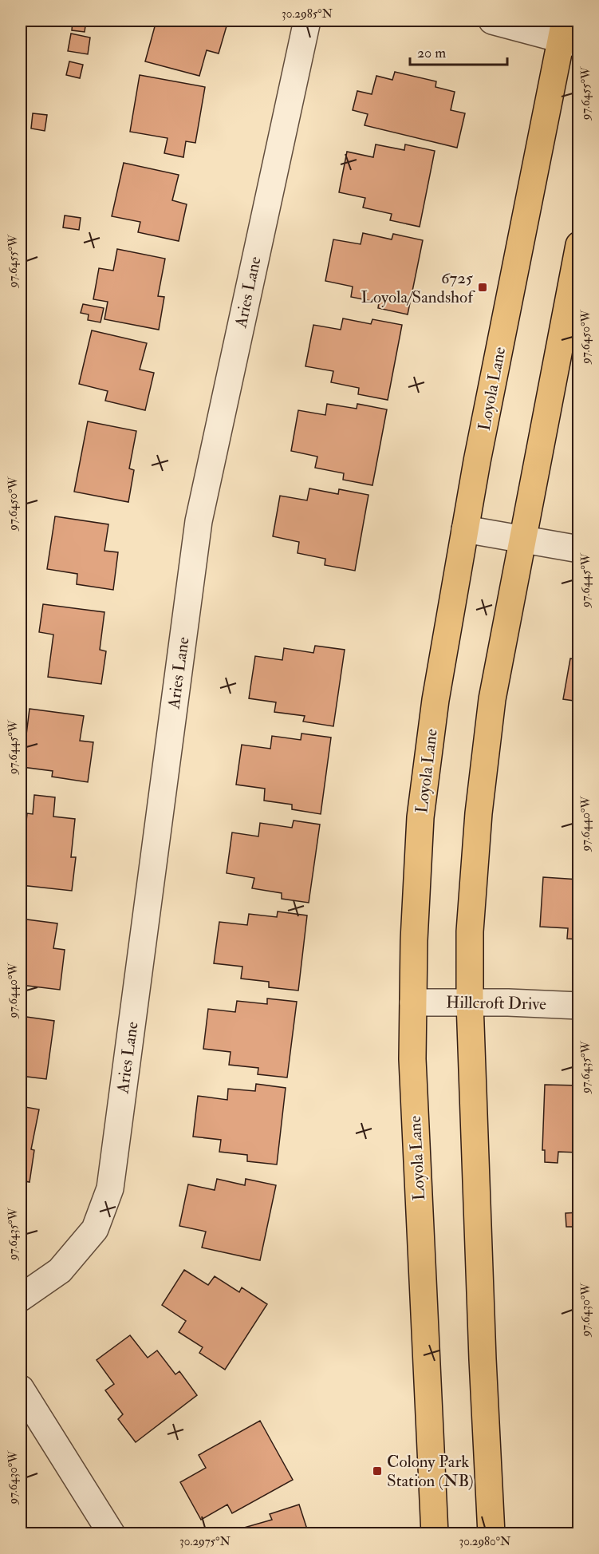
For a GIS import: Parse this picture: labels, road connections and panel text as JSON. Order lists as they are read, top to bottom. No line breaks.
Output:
{"streets":{"main road":["Loyola Lane"],"street":["Aries Lane","Hillcroft Drive"]},"crossings":[["Loyola Lane","Hillcroft Drive"]],"places":{"transit":["6725 Loyola/Sandshof","Colony Park Station (NB)"]},"scale_bar":"20 m","coordinates":["30.2985°N","97.6455°W","97.6450°W","97.6445°W","97.6440°W","97.6435°W","97.6430°W","30.2975°N","30.2980°N"]}
